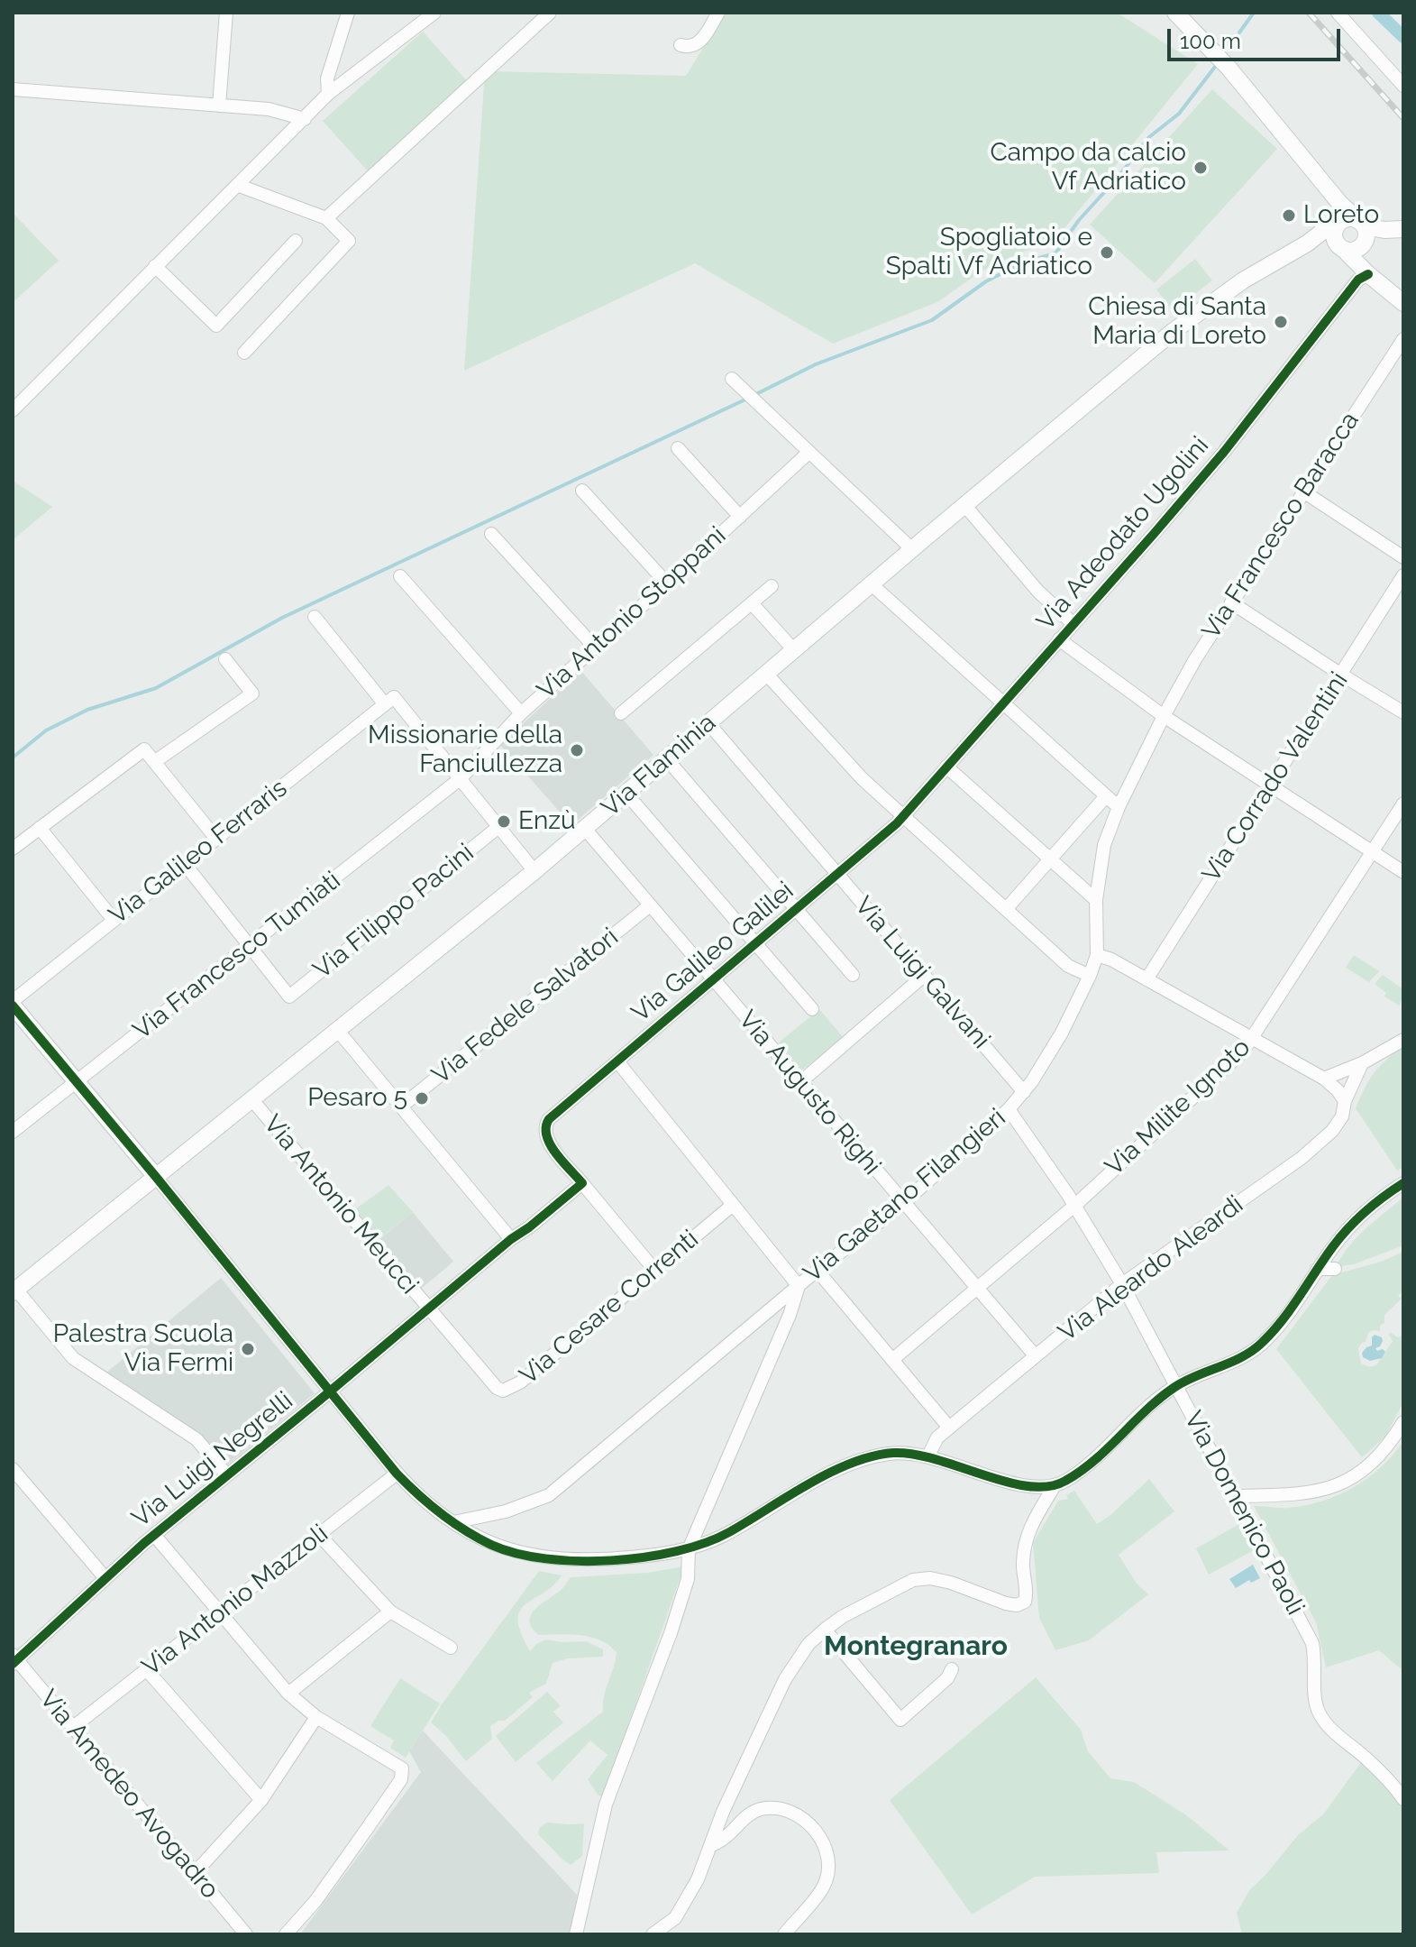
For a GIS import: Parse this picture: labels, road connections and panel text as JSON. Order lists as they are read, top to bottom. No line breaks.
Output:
{"streets":{"street":["Via Francesco Baracca","Via Adeodato Ugolini","Via Antonio Stoppani","Via Flaminia","Via Corrado Valentini","Via Galileo Ferraris","Via Filippo Pacini","Via Galileo Galilei","Via Francesco Tumiati","Via Luigi Galvani","Via Fedele Salvatori","Via Augusto Righi","Via Milite Ignoto","Via Gaetano Filangieri","Via Antonio Meucci","Via Aleardo Aleardi","Via Cesare Correnti","Via Luigi Negrelli","Via Domenico Paoli","Via Antonio Mazzoli","Via Amedeo Avogadro"]},"crossings":[["Via Francesco Baracca","Via Gaetano Filangieri"],["Via Adeodato Ugolini","Via Galileo Galilei"],["Via Antonio Stoppani","Via Francesco Tumiati"],["Via Flaminia","Via Luigi Galvani"],["Via Flaminia","Via Augusto Righi"],["Via Flaminia","Via Antonio Meucci"],["Via Filippo Pacini","Via Francesco Tumiati"],["Via Galileo Galilei","Via Luigi Galvani"],["Via Galileo Galilei","Via Augusto Righi"],["Via Galileo Galilei","Via Luigi Negrelli"],["Via Luigi Galvani","Via Gaetano Filangieri"],["Via Fedele Salvatori","Via Augusto Righi"],["Via Augusto Righi","Via Milite Ignoto"],["Via Augusto Righi","Via Gaetano Filangieri"],["Via Augusto Righi","Via Aleardo Aleardi"],["Via Milite Ignoto","Via Domenico Paoli"],["Via Gaetano Filangieri","Via Domenico Paoli"],["Via Antonio Meucci","Via Cesare Correnti"],["Via Antonio Meucci","Via Luigi Negrelli"],["Via Aleardo Aleardi","Via Domenico Paoli"],["Via Cesare Correnti","Via Luigi Negrelli"],["Via Luigi Negrelli","Via Amedeo Avogadro"],["Via Antonio Mazzoli","Via Amedeo Avogadro"]],"districts":["Montegranaro"],"places":["Campo da calcio Vf Adriatico","Loreto","Spogliatoio e Spalti Vf Adriatico","Chiesa di Santa Maria di Loreto","Missionarie della Fanciullezza","Enzù","Pesaro 5","Palestra Scuola Via Fermi"],"scale_bar":"100 m"}
